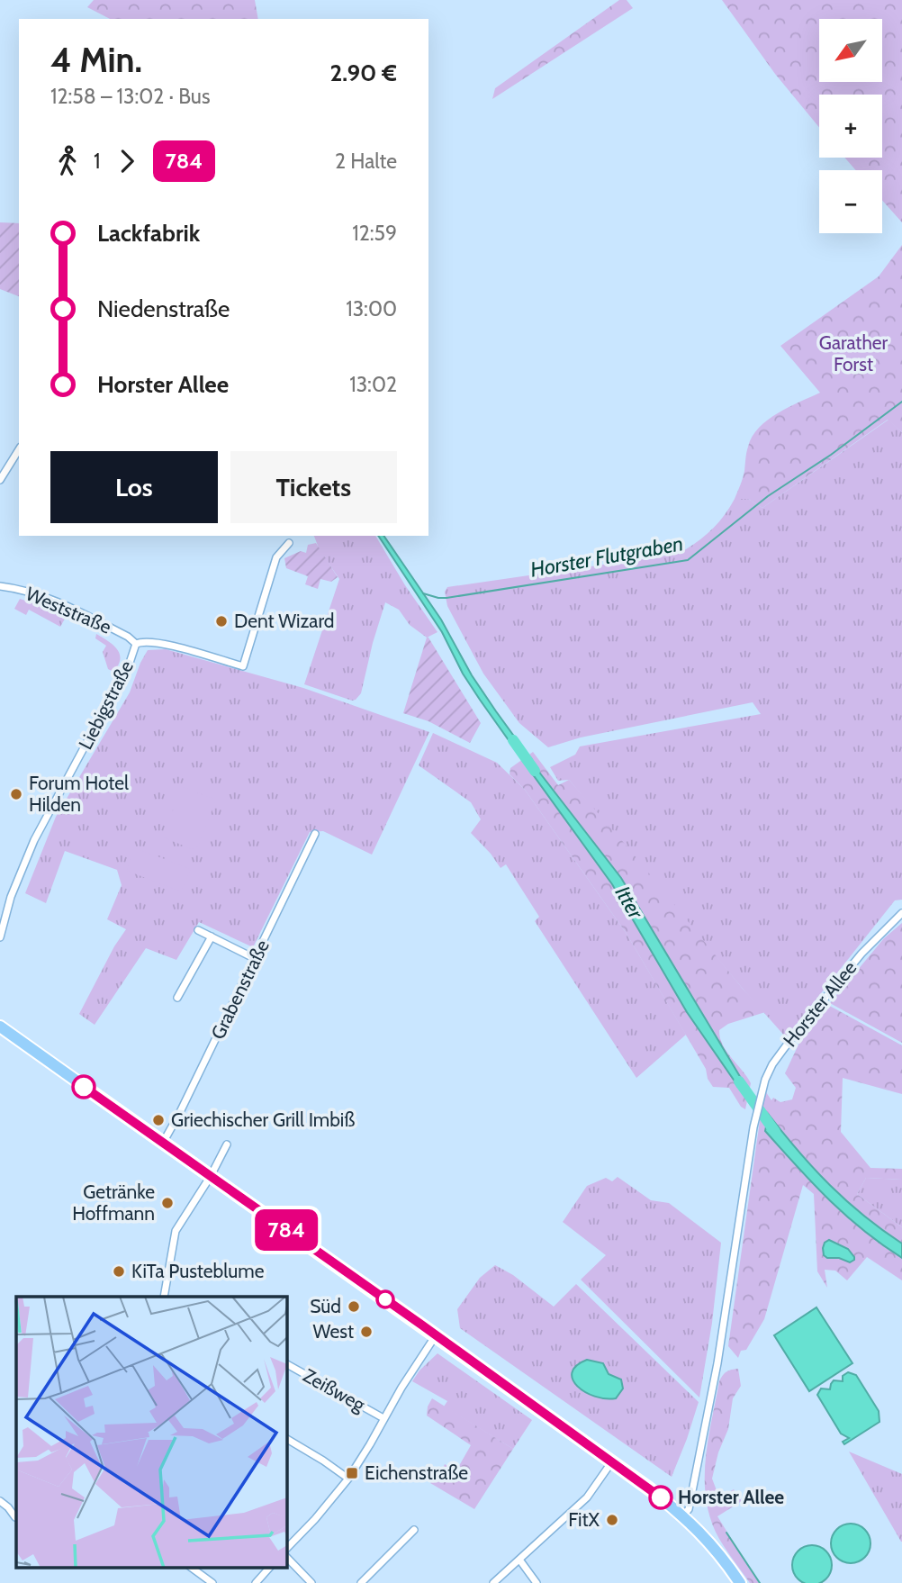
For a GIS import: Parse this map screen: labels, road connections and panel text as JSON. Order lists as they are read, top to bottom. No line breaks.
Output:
{"streets":{"street":["Weststraße","Liebigstraße","Grabenstraße","Horster Allee","Zeißweg"]},"crossings":[["Weststraße","Liebigstraße"]],"water":["Horster Flutgraben","Itter"],"parks":["Garather Forst"],"places":{"other":["Dent Wizard","Forum Hotel Hilden","Griechischer Grill Imbiß","Getränke Hoffmann","KiTa Pusteblume","Süd","West","Horster Allee","FitX"],"transit":["Eichenstraße"]},"lines":["bus line 784"],"north":"bottom left","page":{"on_map":"784","map_buttons":["+","−"],"heading":["4 Min.","12:58 – 13:02 · Bus","2.90 €"],"legs":["1","784","2 Halte"],"list":[{"name":"Lackfabrik","value":"12:59"},{"name":"Niedenstraße","value":"13:00"},{"name":"Horster Allee","value":"13:02"}],"buttons":["Los","Tickets"]}}
